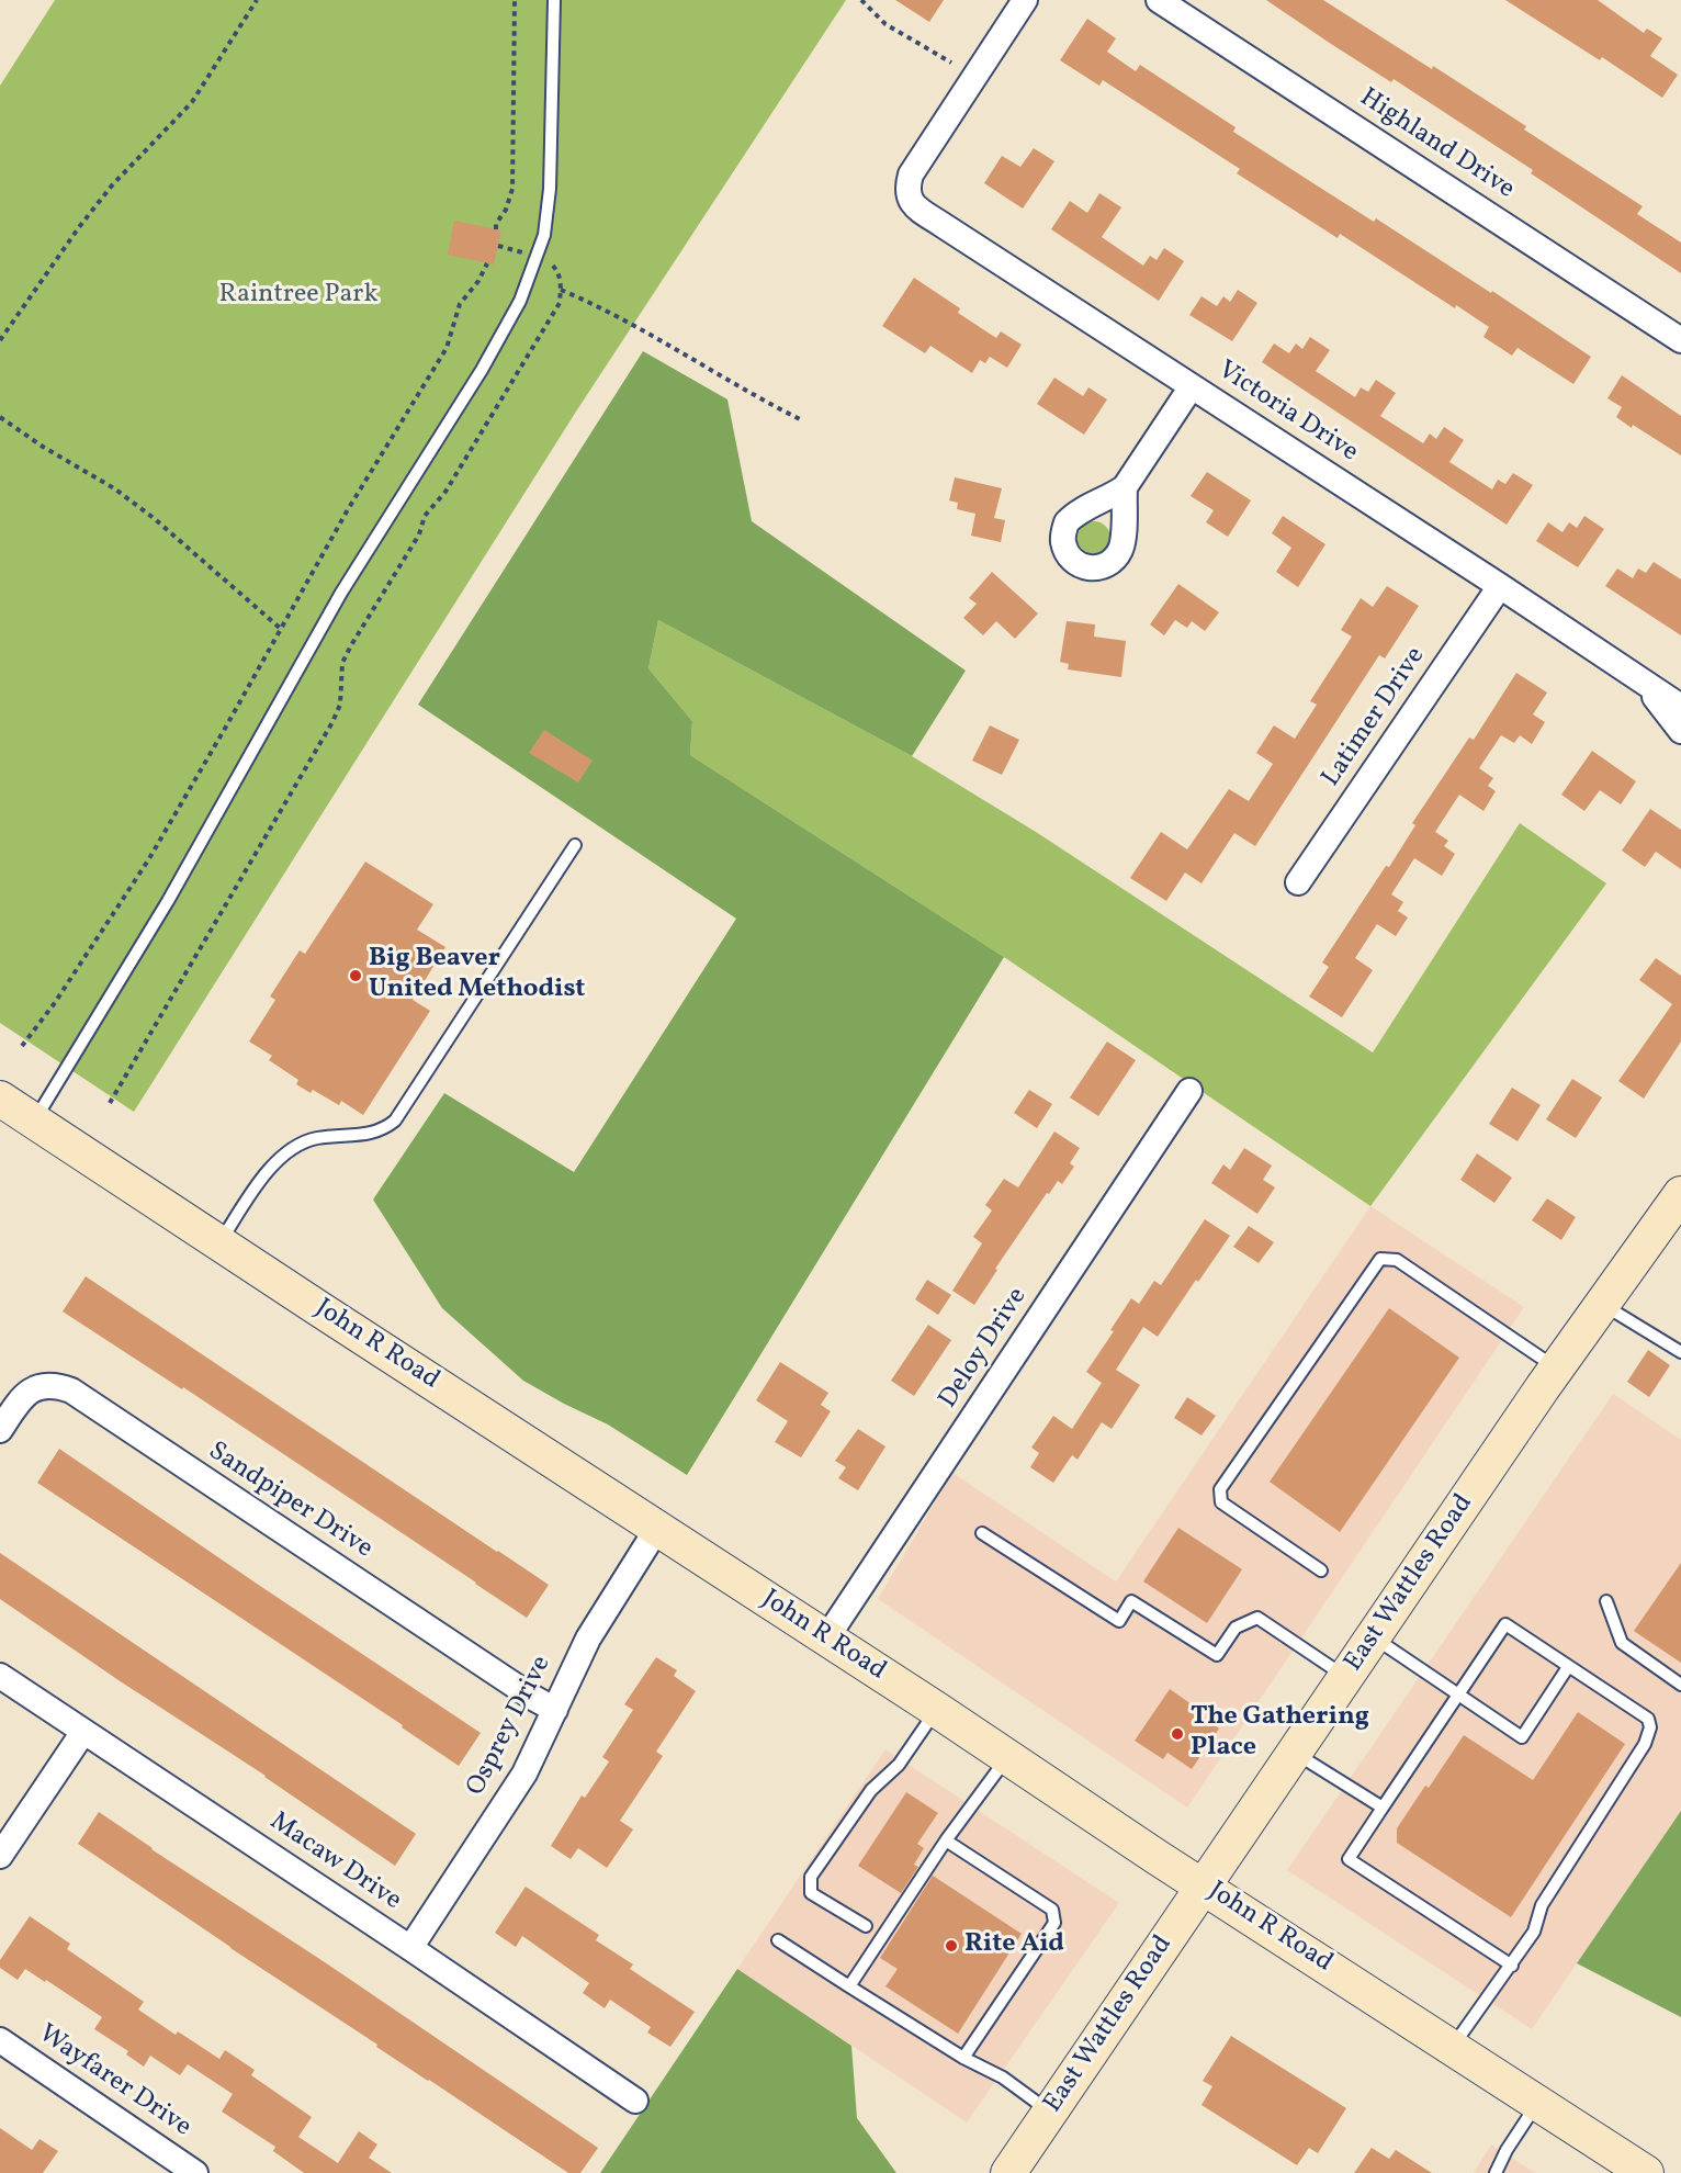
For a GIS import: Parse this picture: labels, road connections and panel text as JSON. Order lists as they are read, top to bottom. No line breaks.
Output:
{"streets":{"main road":["John R Road","East Wattles Road"],"street":["Highland Drive","Victoria Drive","Latimer Drive","Deloy Drive","Sandpiper Drive","Osprey Drive","Macaw Drive","Wayfarer Drive"]},"crossings":[["Victoria Drive","Latimer Drive"],["John R Road","Deloy Drive"],["John R Road","East Wattles Road"],["John R Road","Osprey Drive"],["Sandpiper Drive","Osprey Drive"],["Osprey Drive","Macaw Drive"]],"parks":["Raintree Park"],"places":["Big Beaver United Methodist","The Gathering Place","Rite Aid"]}
